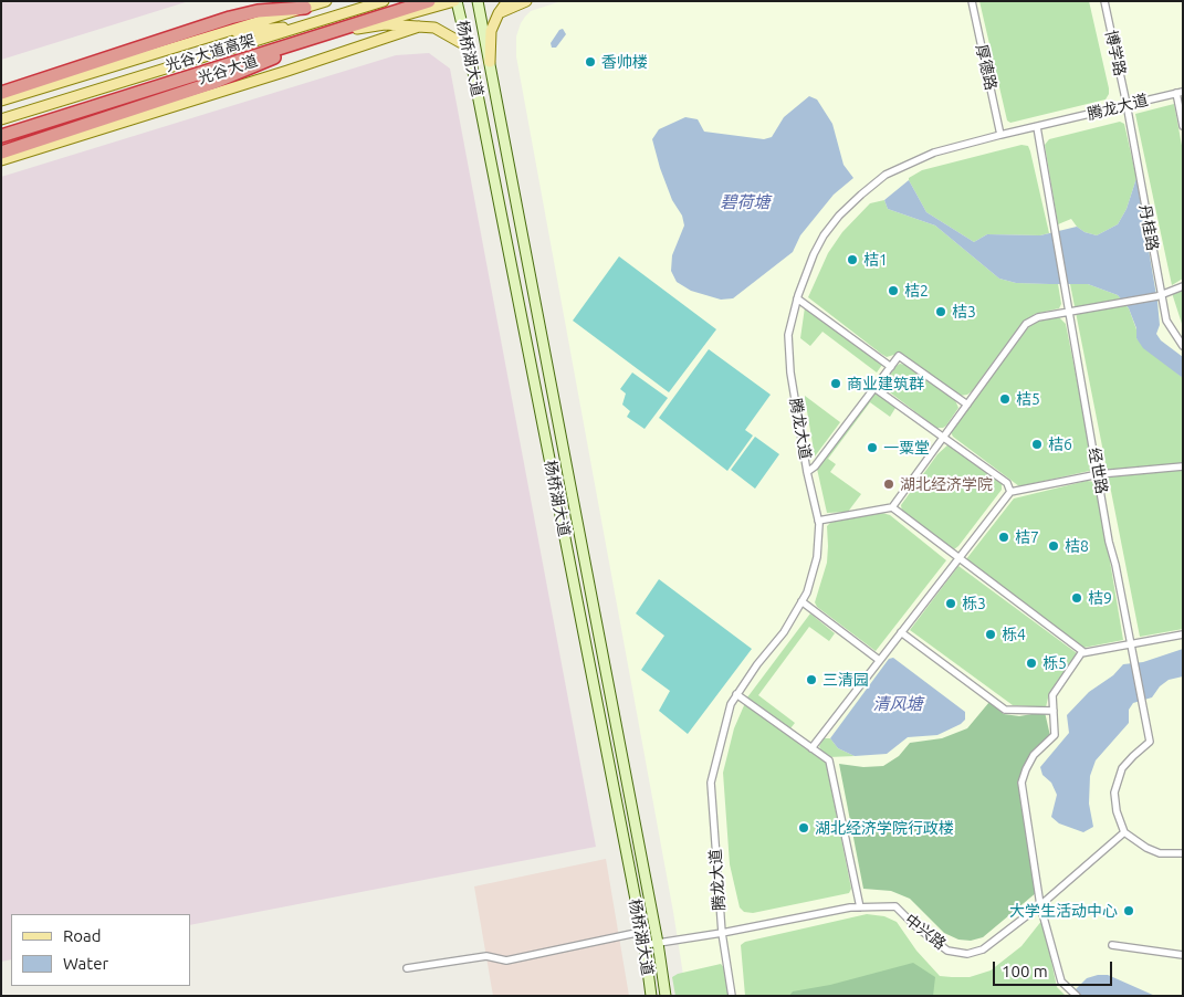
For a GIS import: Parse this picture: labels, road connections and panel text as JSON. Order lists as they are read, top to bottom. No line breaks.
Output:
{"streets":{"highway":["光谷大道高架"],"main road":["杨桥湖大道","光谷大道"],"street":["博学路","厚德路","腾龙大道","丹桂路","经世路","中兴路"]},"crossings":[["博学路","腾龙大道"],["博学路","丹桂路"],["杨桥湖大道","光谷大道"],["杨桥湖大道","中兴路"],["厚德路","腾龙大道"],["腾龙大道","丹桂路"],["腾龙大道","经世路"],["腾龙大道","中兴路"],["经世路","中兴路"]],"water":["碧荷塘","清风塘"],"places":["香帅楼","桔1","桔2","桔3","商业建筑群","桔5","桔6","一粟堂","湖北经济学院","桔7","桔8","桔9","栎3","栎4","栎5","三清园","湖北经济学院行政楼","大学生活动中心"],"legend":["Road","Water"],"scale_bar":"100 m"}
